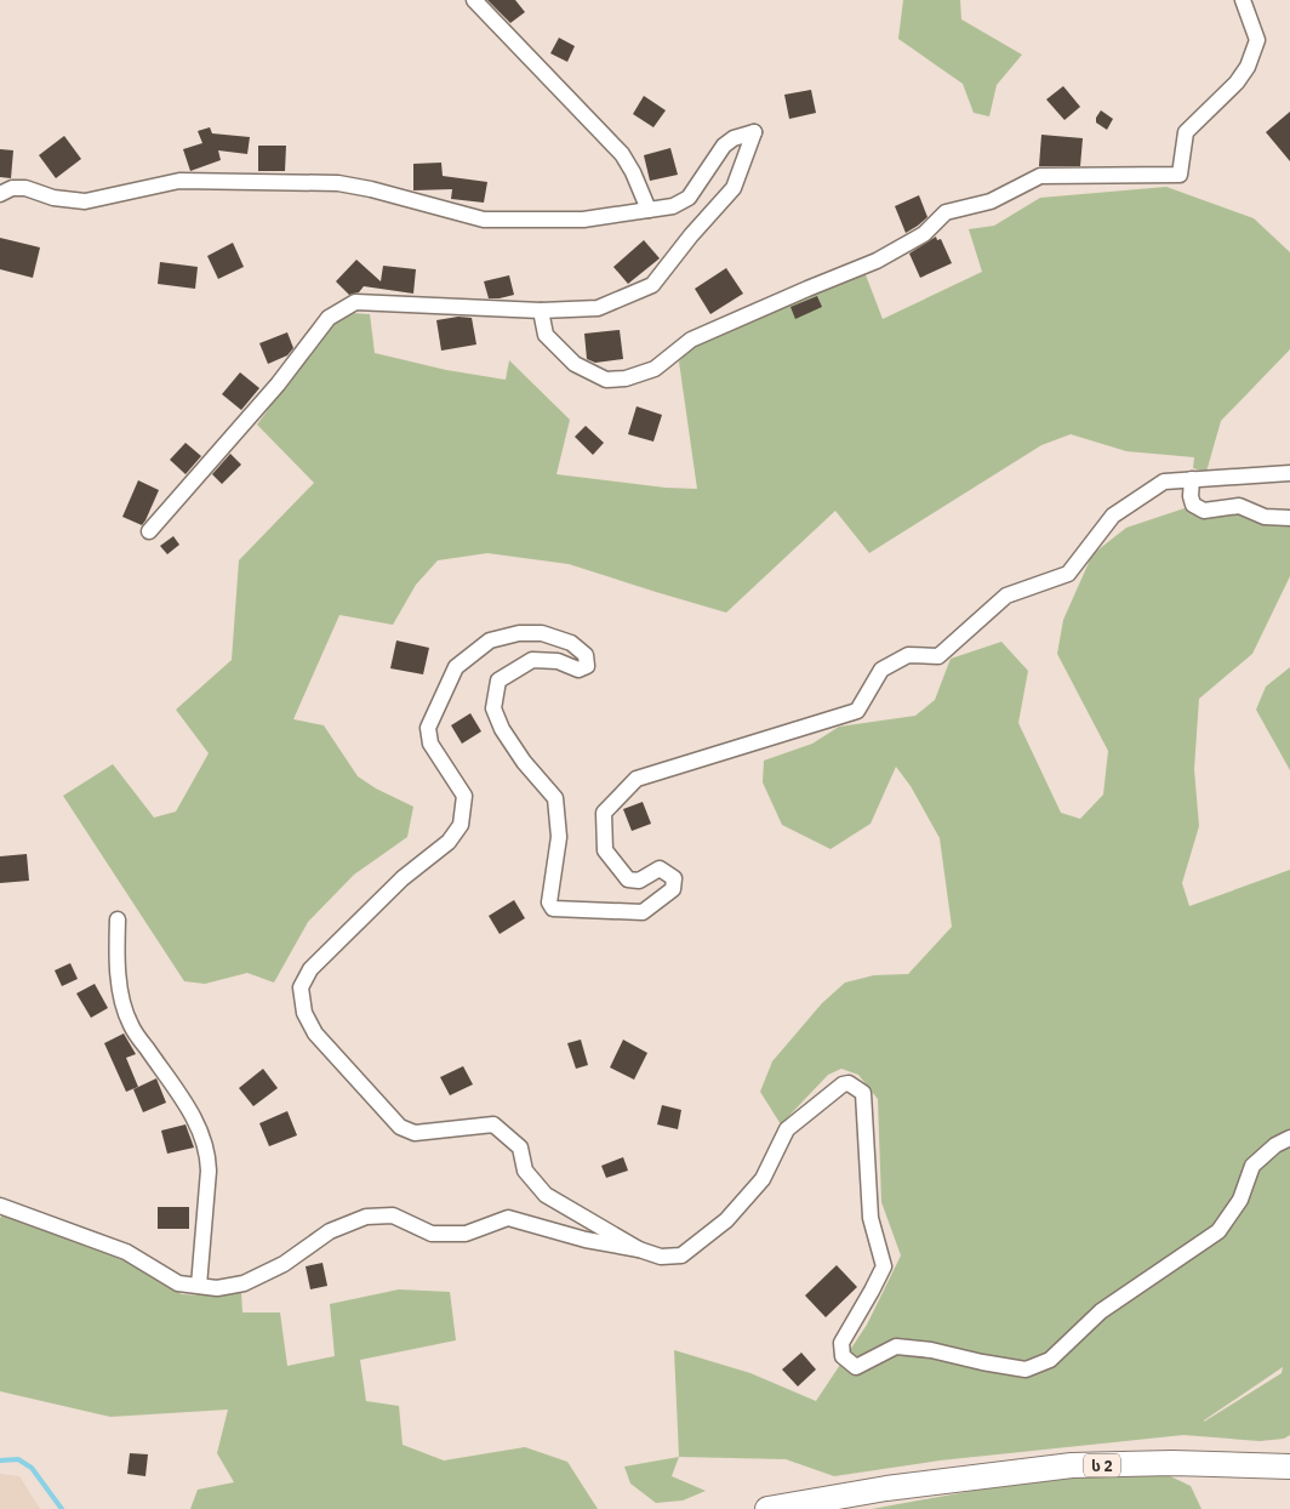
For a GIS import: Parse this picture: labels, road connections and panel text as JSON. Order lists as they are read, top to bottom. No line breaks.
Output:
{"streets":{"highway":["ს 2"]}}
